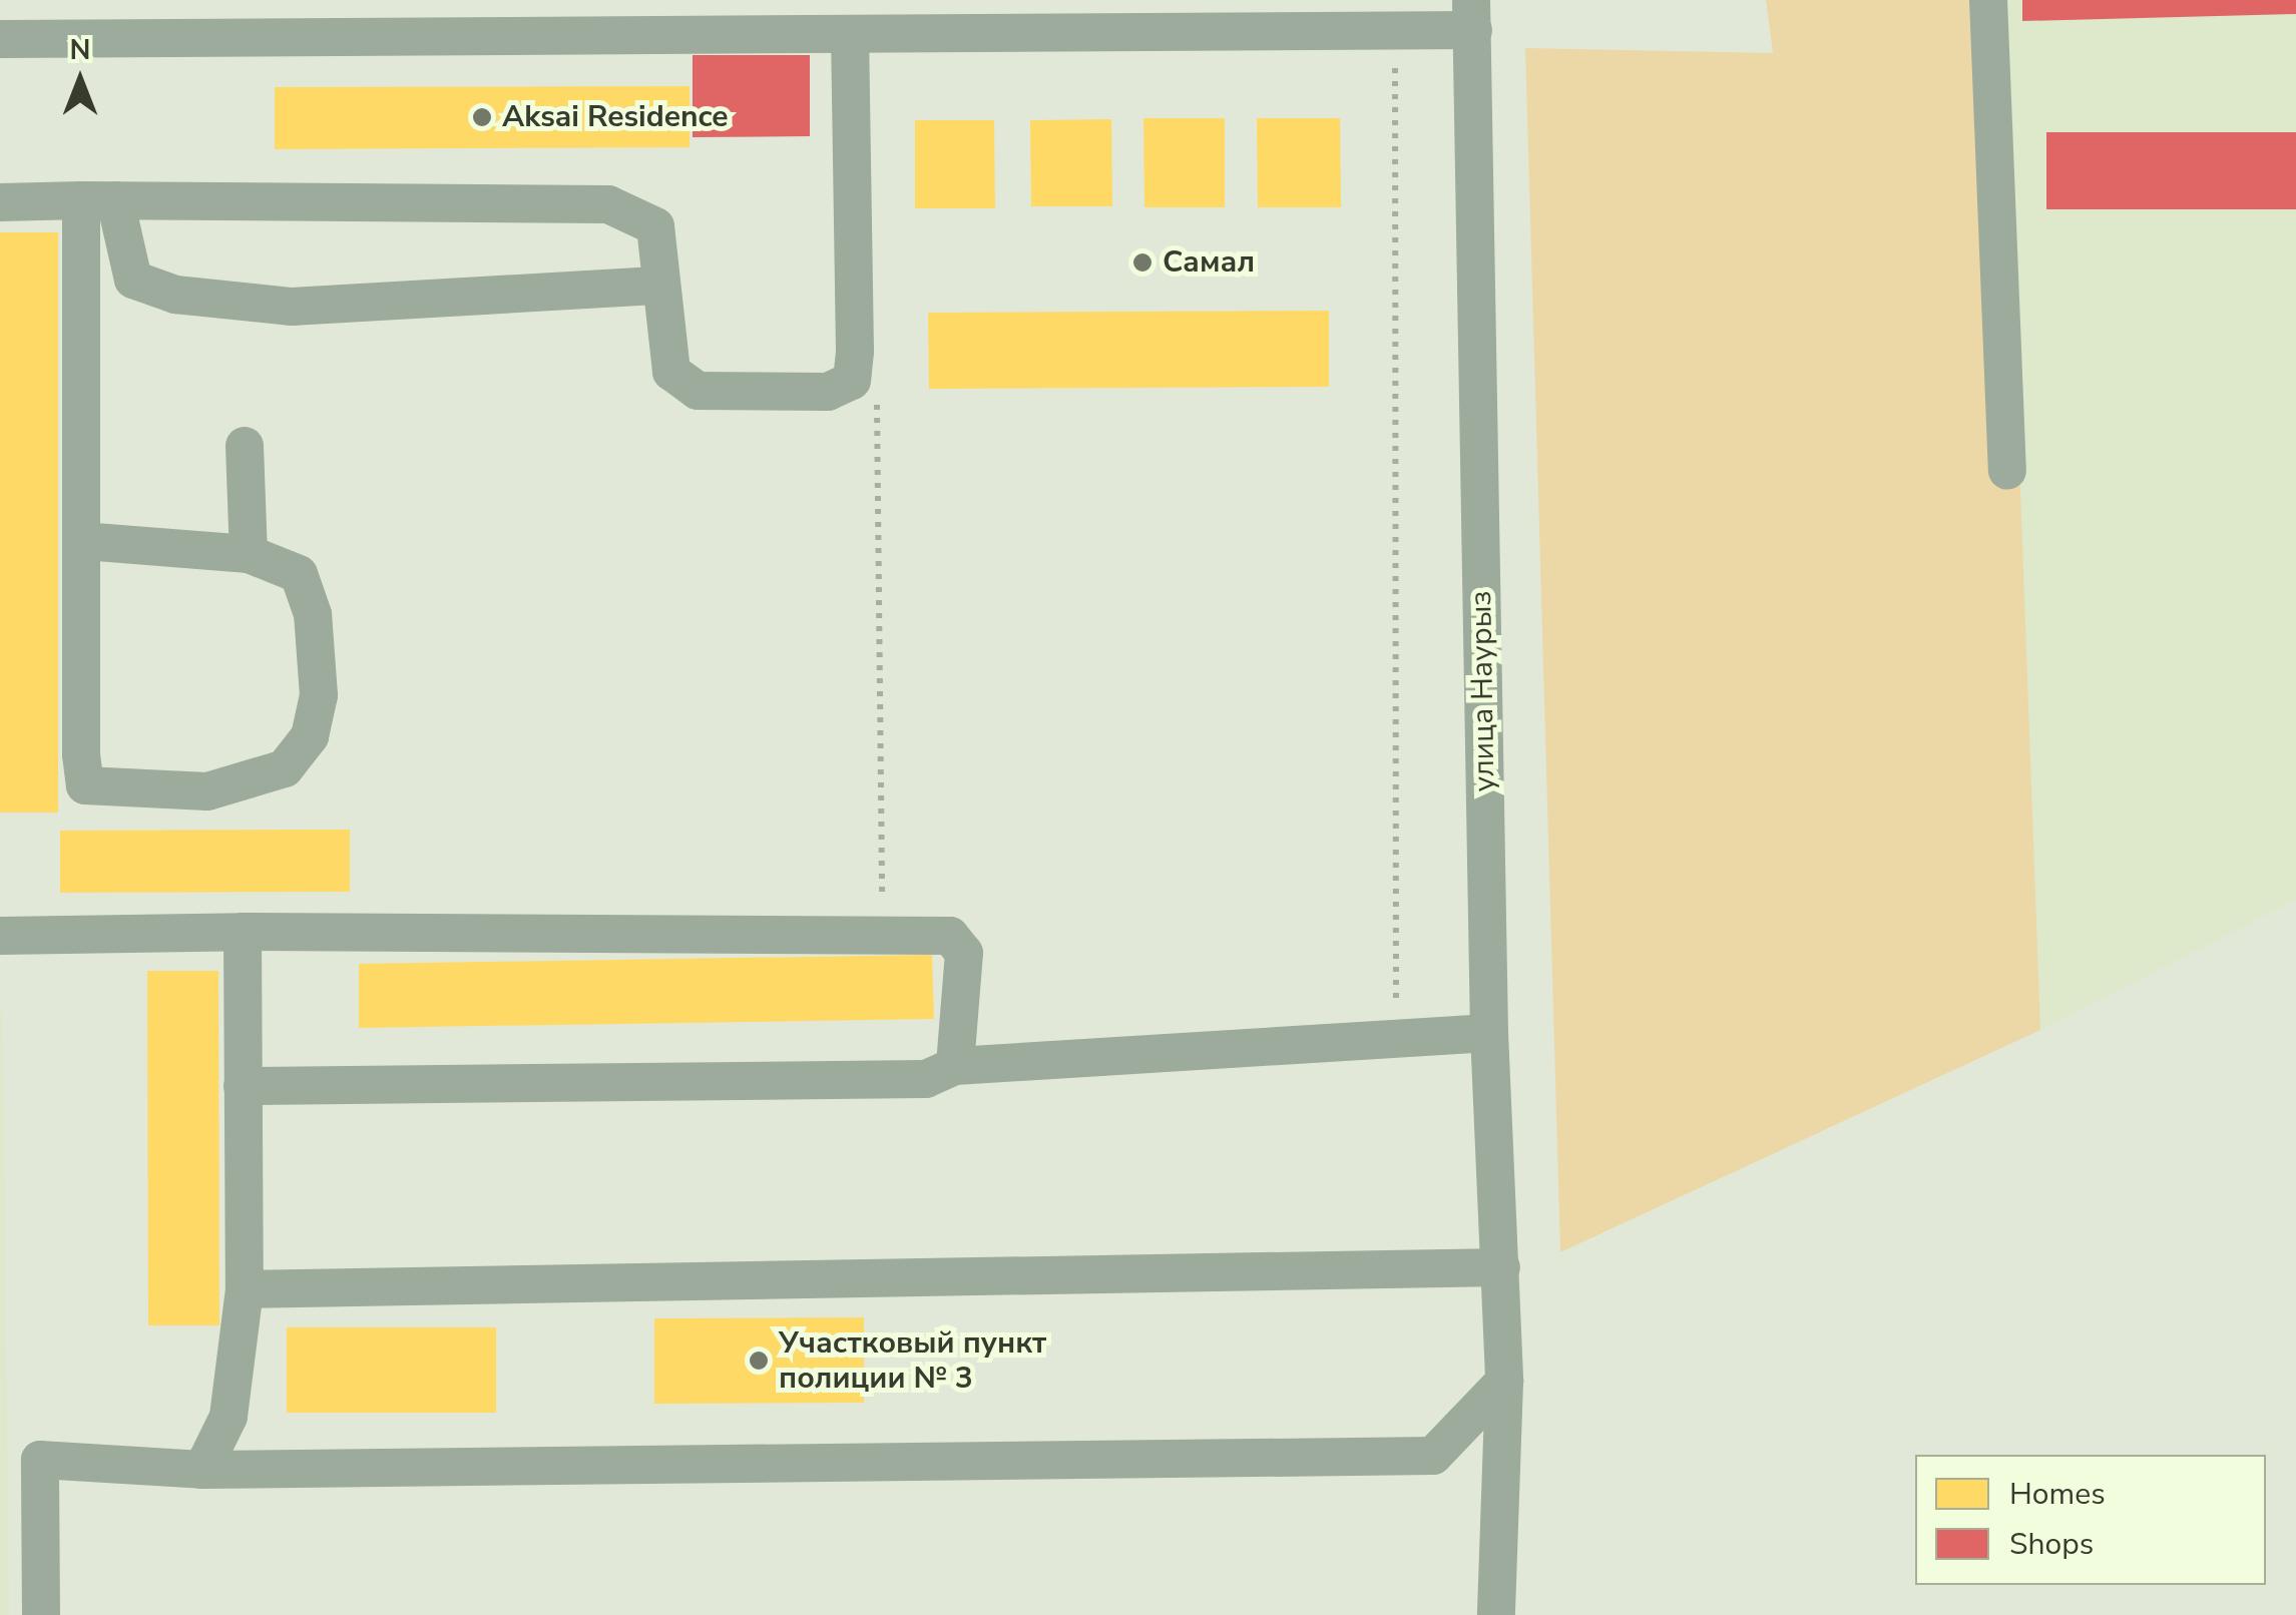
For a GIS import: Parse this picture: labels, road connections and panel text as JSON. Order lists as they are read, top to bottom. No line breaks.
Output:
{"streets":{"street":["улица Наурыз"]},"places":["Aksai Residence","Самал","Участковый пункт полиции № 3"],"legend":["Homes","Shops"],"north":"top"}
